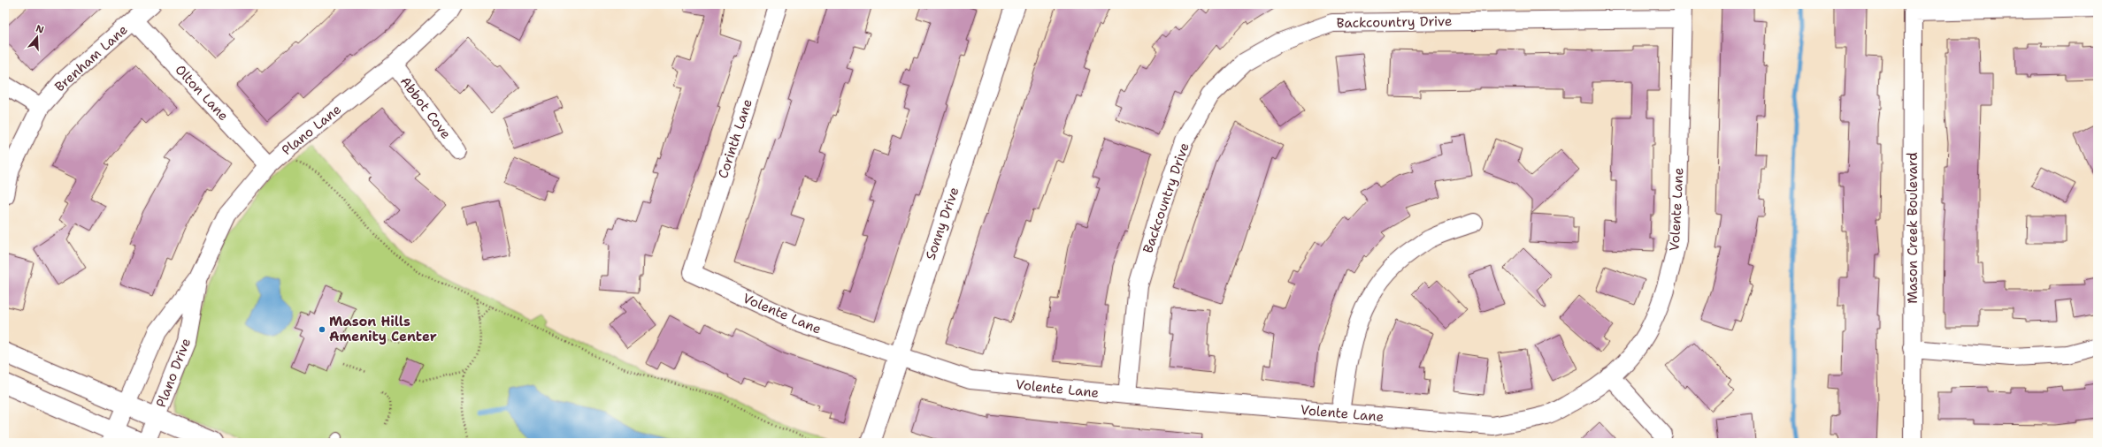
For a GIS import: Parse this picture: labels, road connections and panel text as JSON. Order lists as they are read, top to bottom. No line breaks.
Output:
{"streets":{"street":["Backcountry Drive","Brenham Lane","Olton Lane","Abbot Cove","Plano Lane","Corinth Lane","Volente Lane","Sonny Drive","Mason Creek Boulevard","Plano Drive"]},"crossings":[["Backcountry Drive","Volente Lane"],["Brenham Lane","Olton Lane"],["Olton Lane","Plano Lane"],["Abbot Cove","Plano Lane"],["Plano Lane","Plano Drive"],["Corinth Lane","Volente Lane"],["Volente Lane","Sonny Drive"]],"places":["Mason Hills Amenity Center"],"north":"top"}
